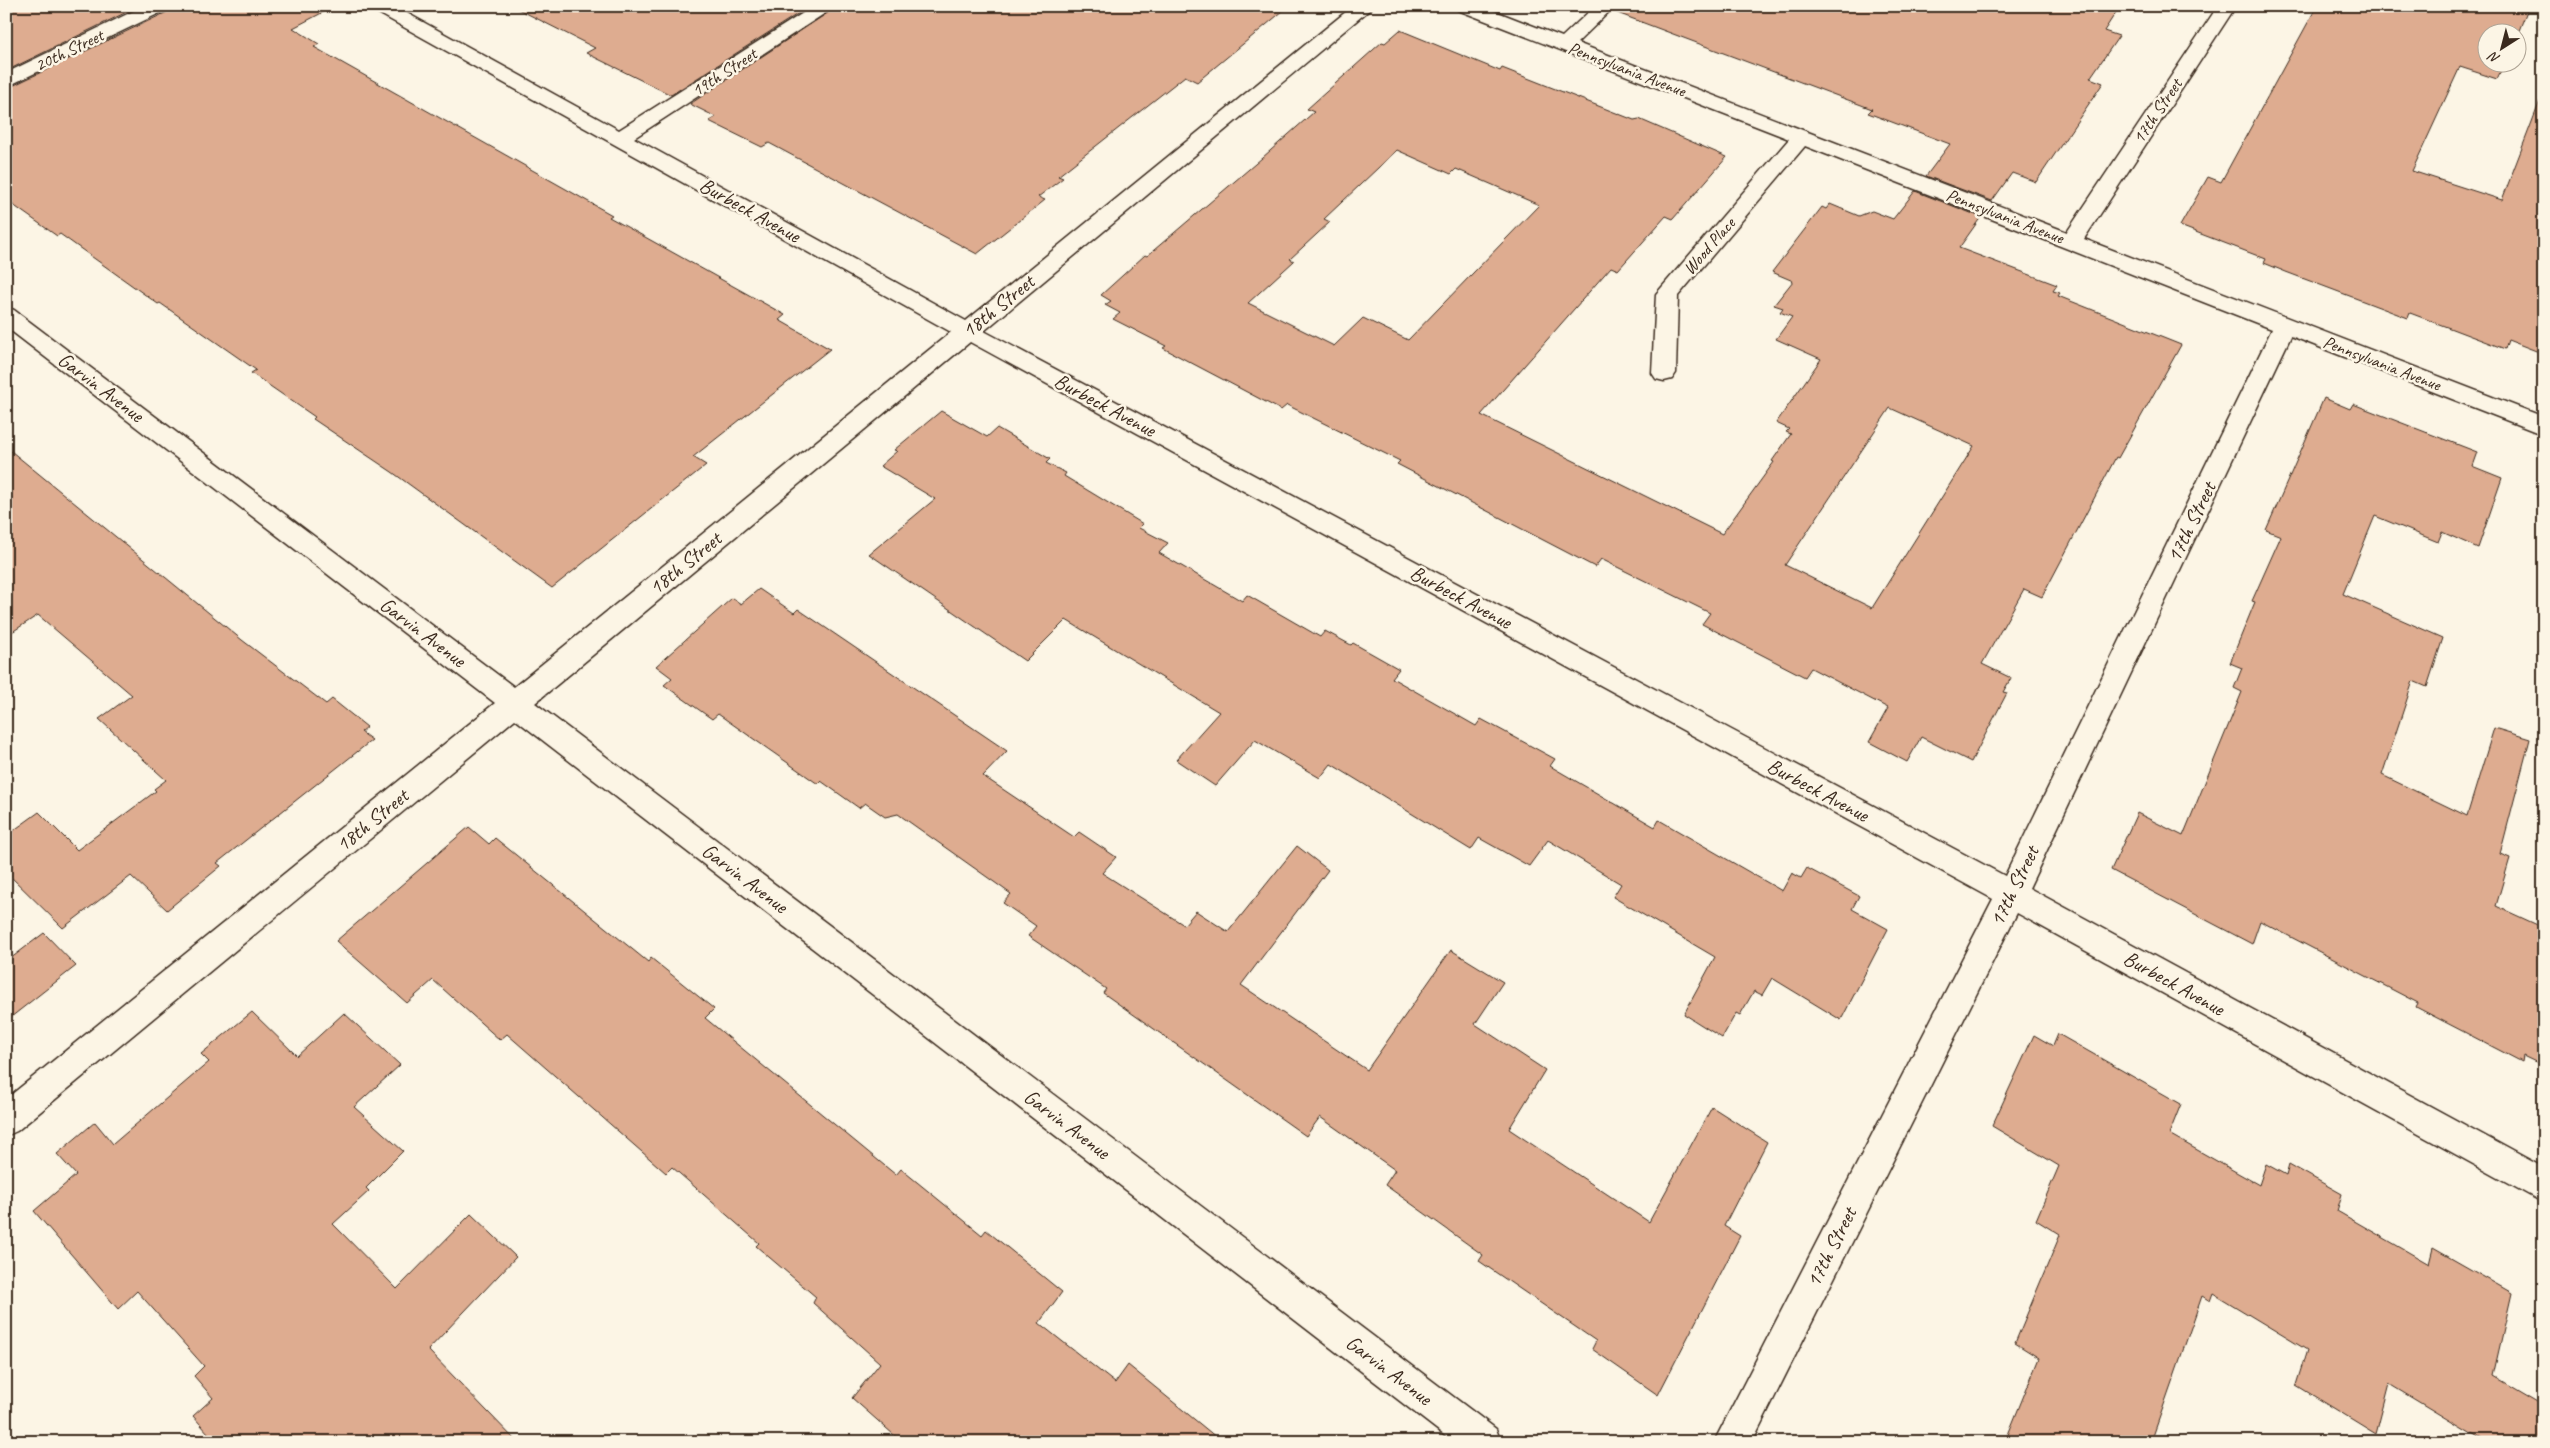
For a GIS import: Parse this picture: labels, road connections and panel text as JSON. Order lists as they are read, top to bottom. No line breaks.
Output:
{"streets":{"street":["20th Street","Pennsylvania Avenue","19th Street","17th Street","Burbeck Avenue","Wood Place","18th Street","Garvin Avenue"]},"crossings":[["Pennsylvania Avenue","17th Street"],["Pennsylvania Avenue","Wood Place"],["19th Street","Burbeck Avenue"],["17th Street","Burbeck Avenue"],["Burbeck Avenue","18th Street"],["18th Street","Garvin Avenue"]],"north":"bottom left"}
